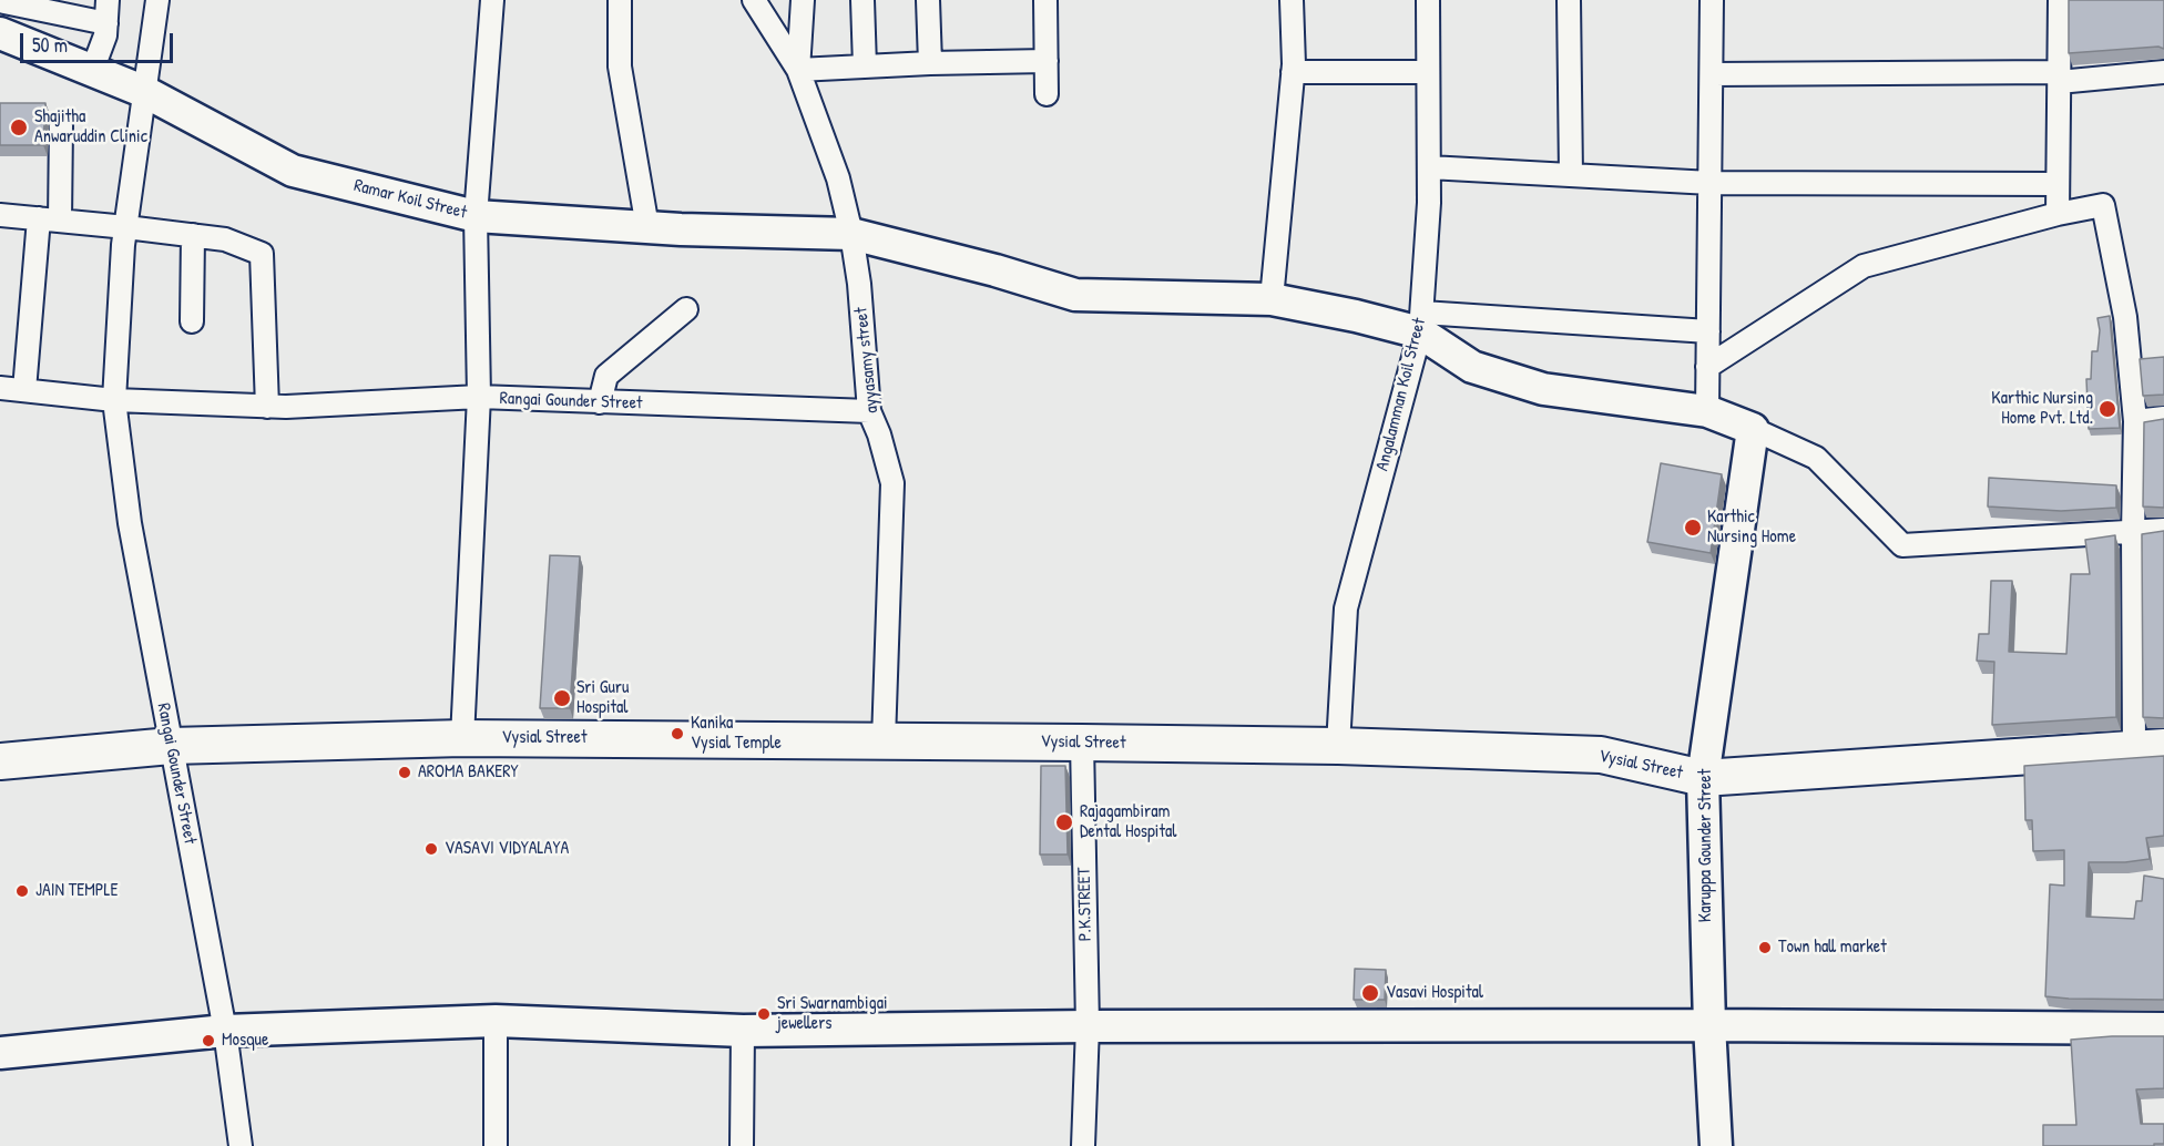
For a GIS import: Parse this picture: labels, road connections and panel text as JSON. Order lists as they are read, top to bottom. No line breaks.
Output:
{"streets":{"main road":["Vysial Street"],"street":["Ramar Koil Street","ayyasamy street","Angalamman Koil Street","Rangai Gounder Street","Karuppa Gounder Street","P.K.STREET"]},"crossings":[["Ramar Koil Street","ayyasamy street"],["Ramar Koil Street","Angalamman Koil Street"],["Ramar Koil Street","Rangai Gounder Street"],["Ramar Koil Street","Karuppa Gounder Street"],["ayyasamy street","Rangai Gounder Street"],["ayyasamy street","Vysial Street"],["Angalamman Koil Street","Vysial Street"],["Rangai Gounder Street","Vysial Street"],["Vysial Street","Karuppa Gounder Street"],["Vysial Street","P.K.STREET"]],"places":["Shajitha Anwaruddin Clinic","Karthic Nursing Home Pvt. Ltd.","Karthic Nursing Home","Sri Guru Hospital","Kanika Vysial Temple","AROMA BAKERY","Rajagambiram Dental Hospital","VASAVI VIDYALAYA","JAIN TEMPLE","Town hall market","Vasavi Hospital","Sri Swarnambigai jewellers","Mosque"],"scale_bar":"50 m"}
